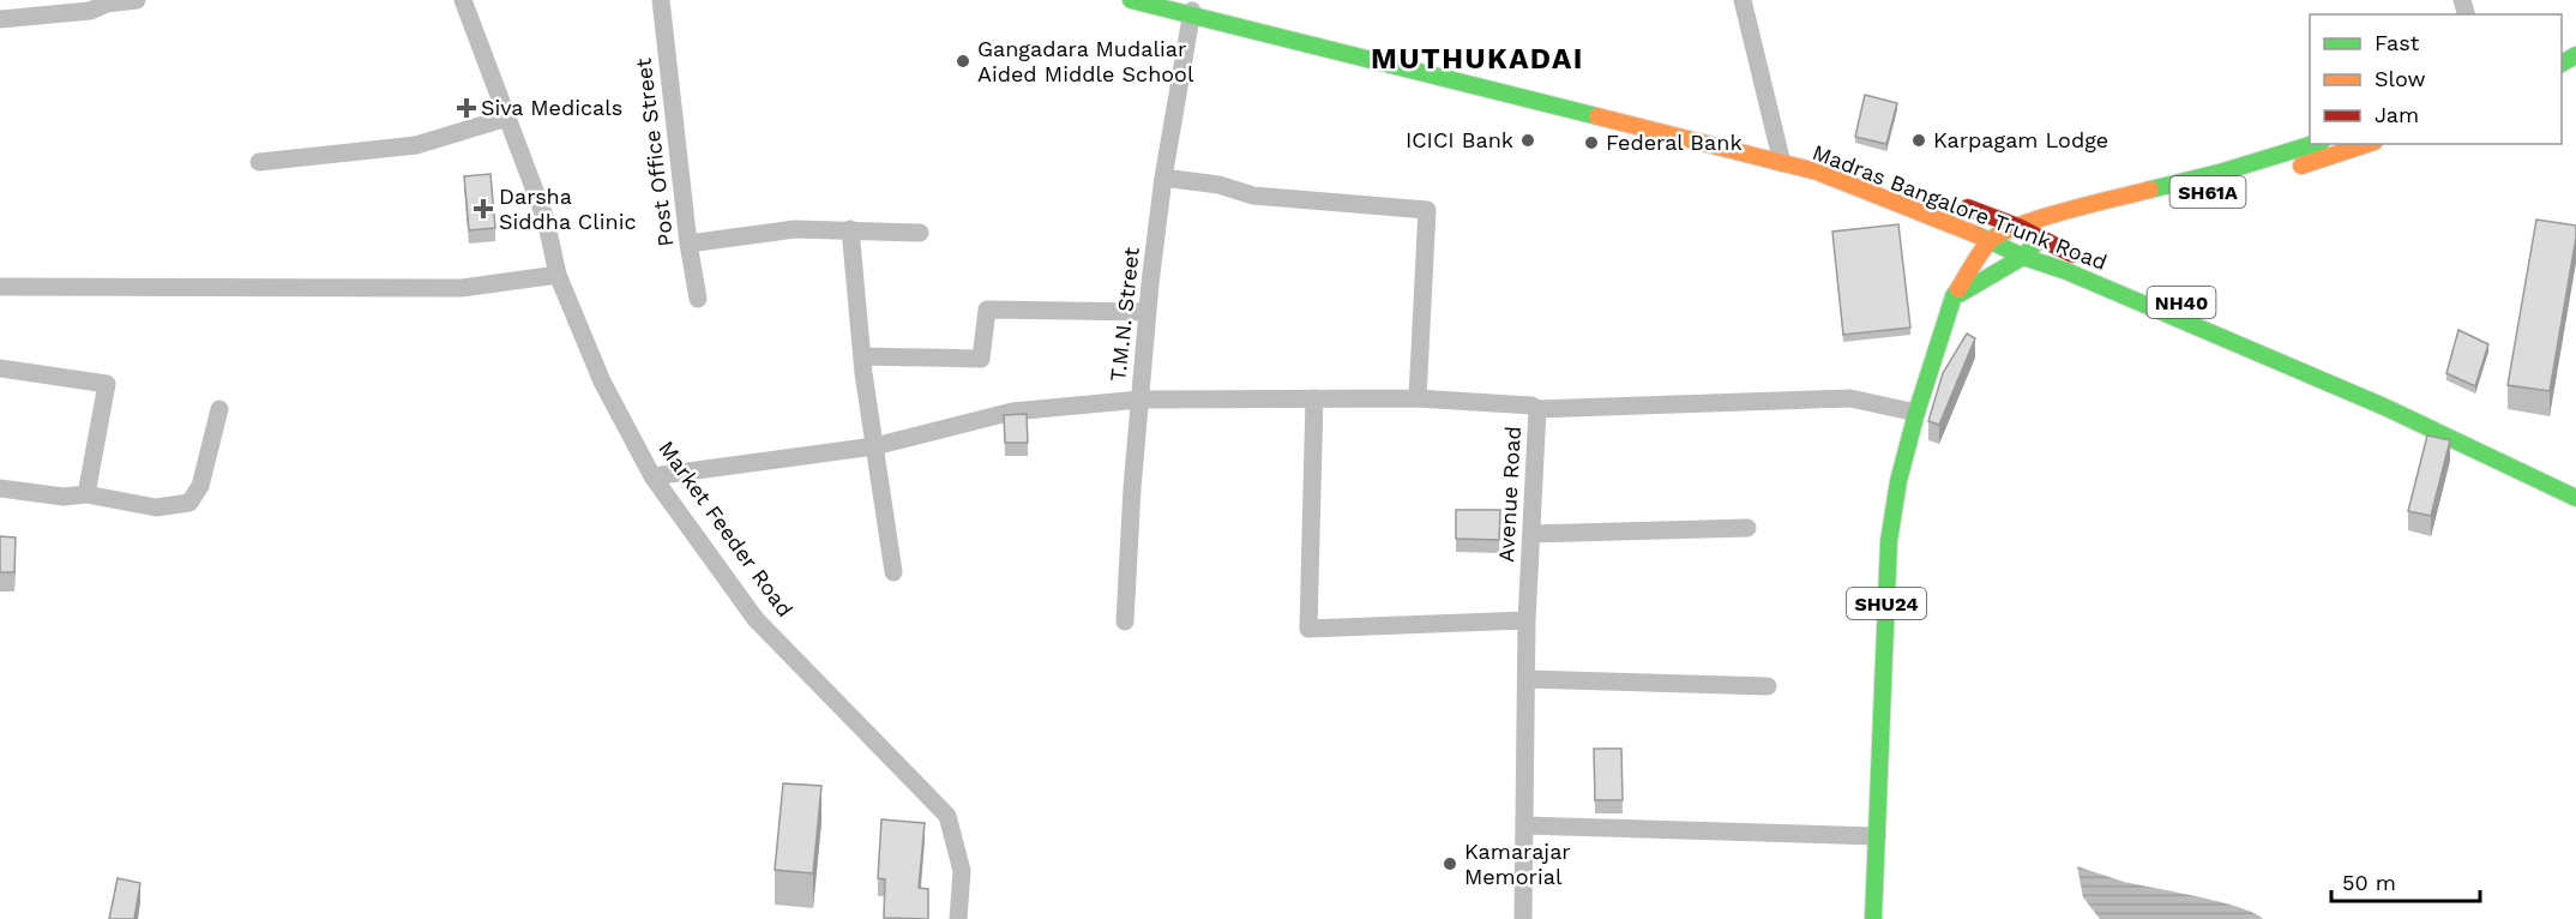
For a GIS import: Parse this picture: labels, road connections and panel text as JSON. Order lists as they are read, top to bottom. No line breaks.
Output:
{"streets":{"main road":["SH61A","Madras Bangalore Trunk Road","NH40","SHU24"],"street":["Post Office Street","T.M.N. Street","Avenue Road","Market Feeder Road"]},"crossings":[["Madras Bangalore Trunk Road","T.M.N. Street"],["Avenue Road","SHU24"]],"districts":["MUTHUKADAI"],"places":{"other":["Gangadara Mudaliar Aided Middle School","ICICI Bank","Karpagam Lodge","Federal Bank","Kamarajar Memorial"],"health":["Siva Medicals","Darsha Siddha Clinic"]},"legend":["Fast","Slow","Jam"],"scale_bar":"50 m"}
